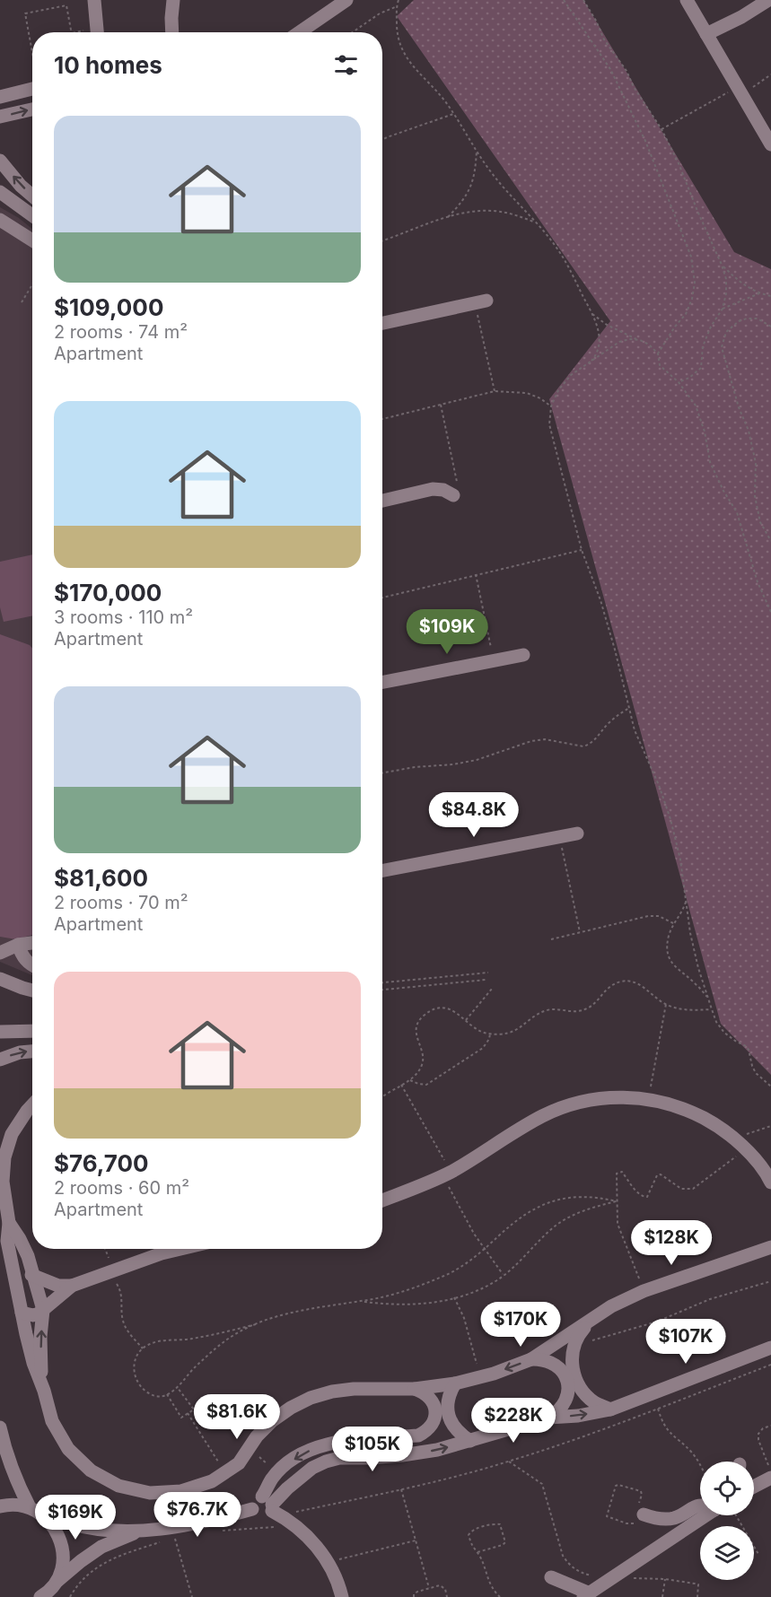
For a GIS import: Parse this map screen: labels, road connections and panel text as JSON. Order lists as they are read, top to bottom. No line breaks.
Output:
{"page":{"heading":"10 homes","list":[{"name":"$109,000","note":"2 rooms · 74 m² · Apartment"},{"name":"$170,000","note":"3 rooms · 110 m² · Apartment"},{"name":"$81,600","note":"2 rooms · 70 m² · Apartment"},{"name":"$76,700","note":"2 rooms · 60 m² · Apartment"}],"price":["$109K","$84.8K","$128K","$170K","$107K","$81.6K","$228K","$105K","$76.7K","$169K"]}}
